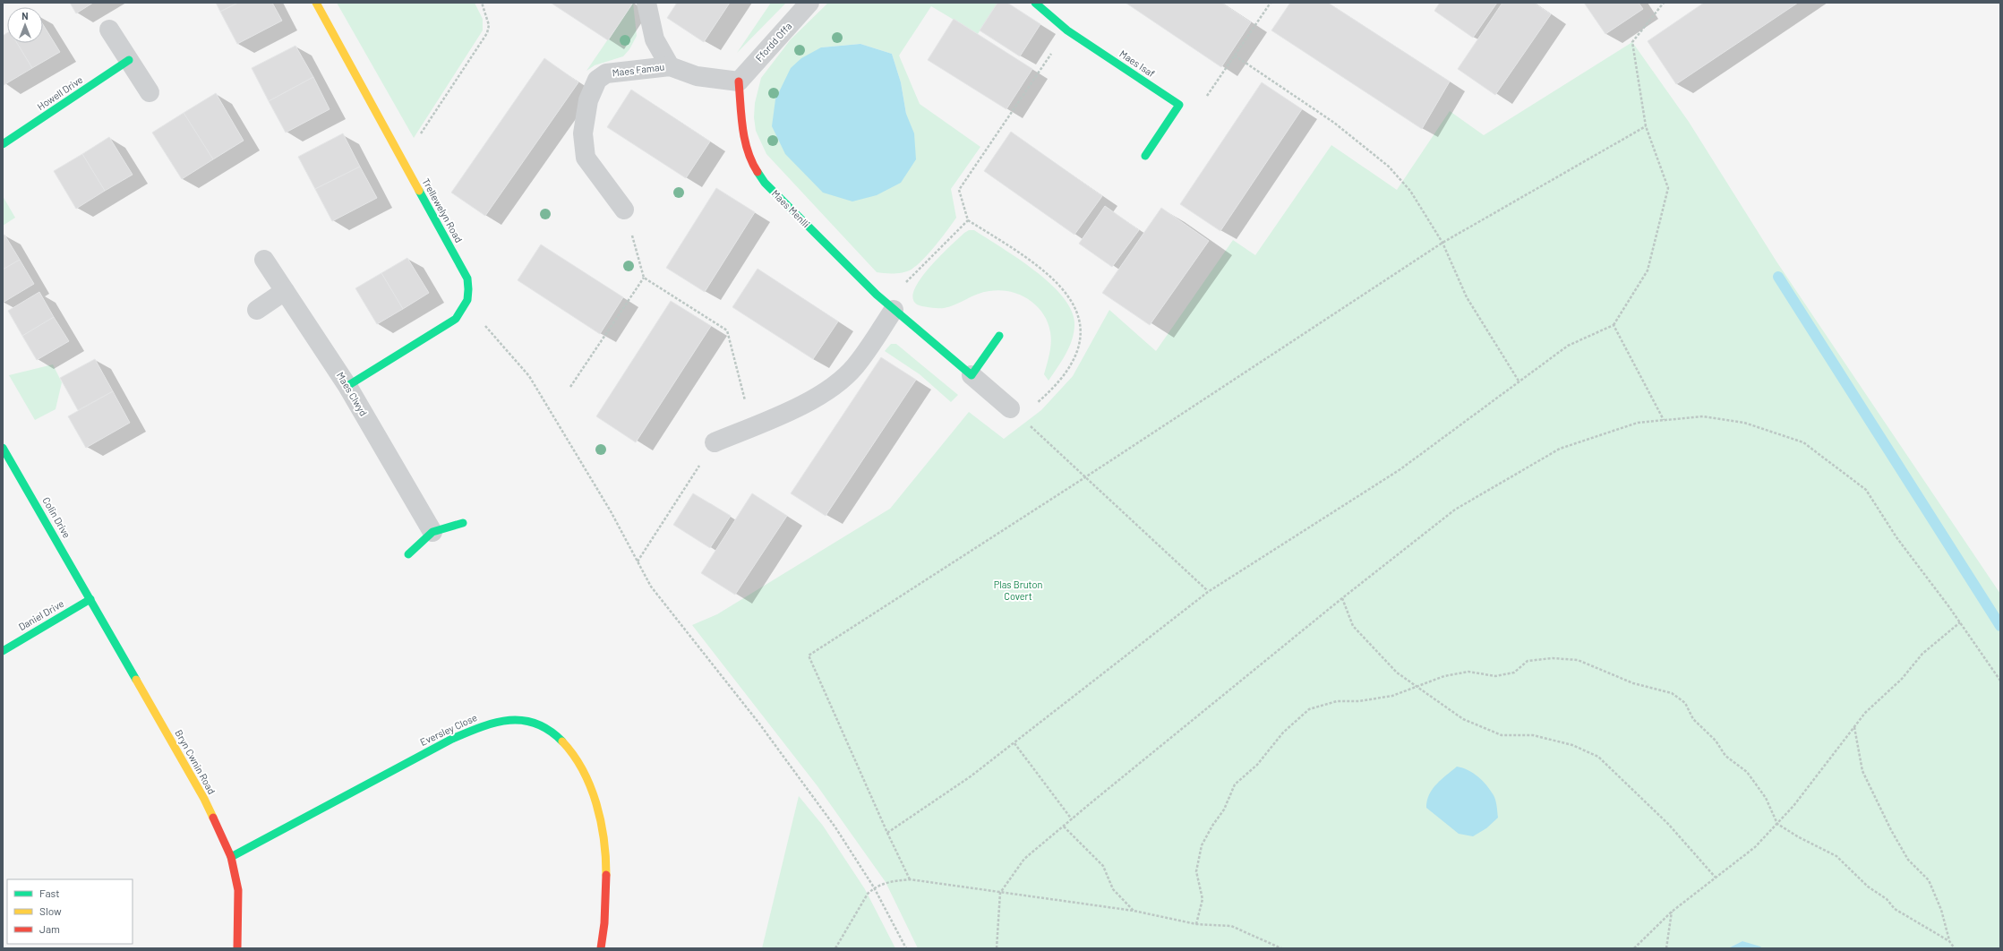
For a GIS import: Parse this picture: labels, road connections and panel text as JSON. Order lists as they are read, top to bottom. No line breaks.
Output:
{"streets":{"street":["Ffordd Offa","Maes Isaf","Maes Famau","Howell Drive","Maes Menlli","Trellewelyn Road","Maes Clwyd","Colin Drive","Daniel Drive","Eversley Close","Bryn Cwnin Road"]},"crossings":[["Ffordd Offa","Maes Famau"],["Ffordd Offa","Maes Menlli"],["Maes Famau","Maes Menlli"],["Trellewelyn Road","Maes Clwyd"],["Colin Drive","Daniel Drive"],["Colin Drive","Bryn Cwnin Road"],["Daniel Drive","Bryn Cwnin Road"],["Eversley Close","Bryn Cwnin Road"]],"parks":["Plas Bruton Covert"],"legend":["Fast","Slow","Jam"],"north":"top"}
